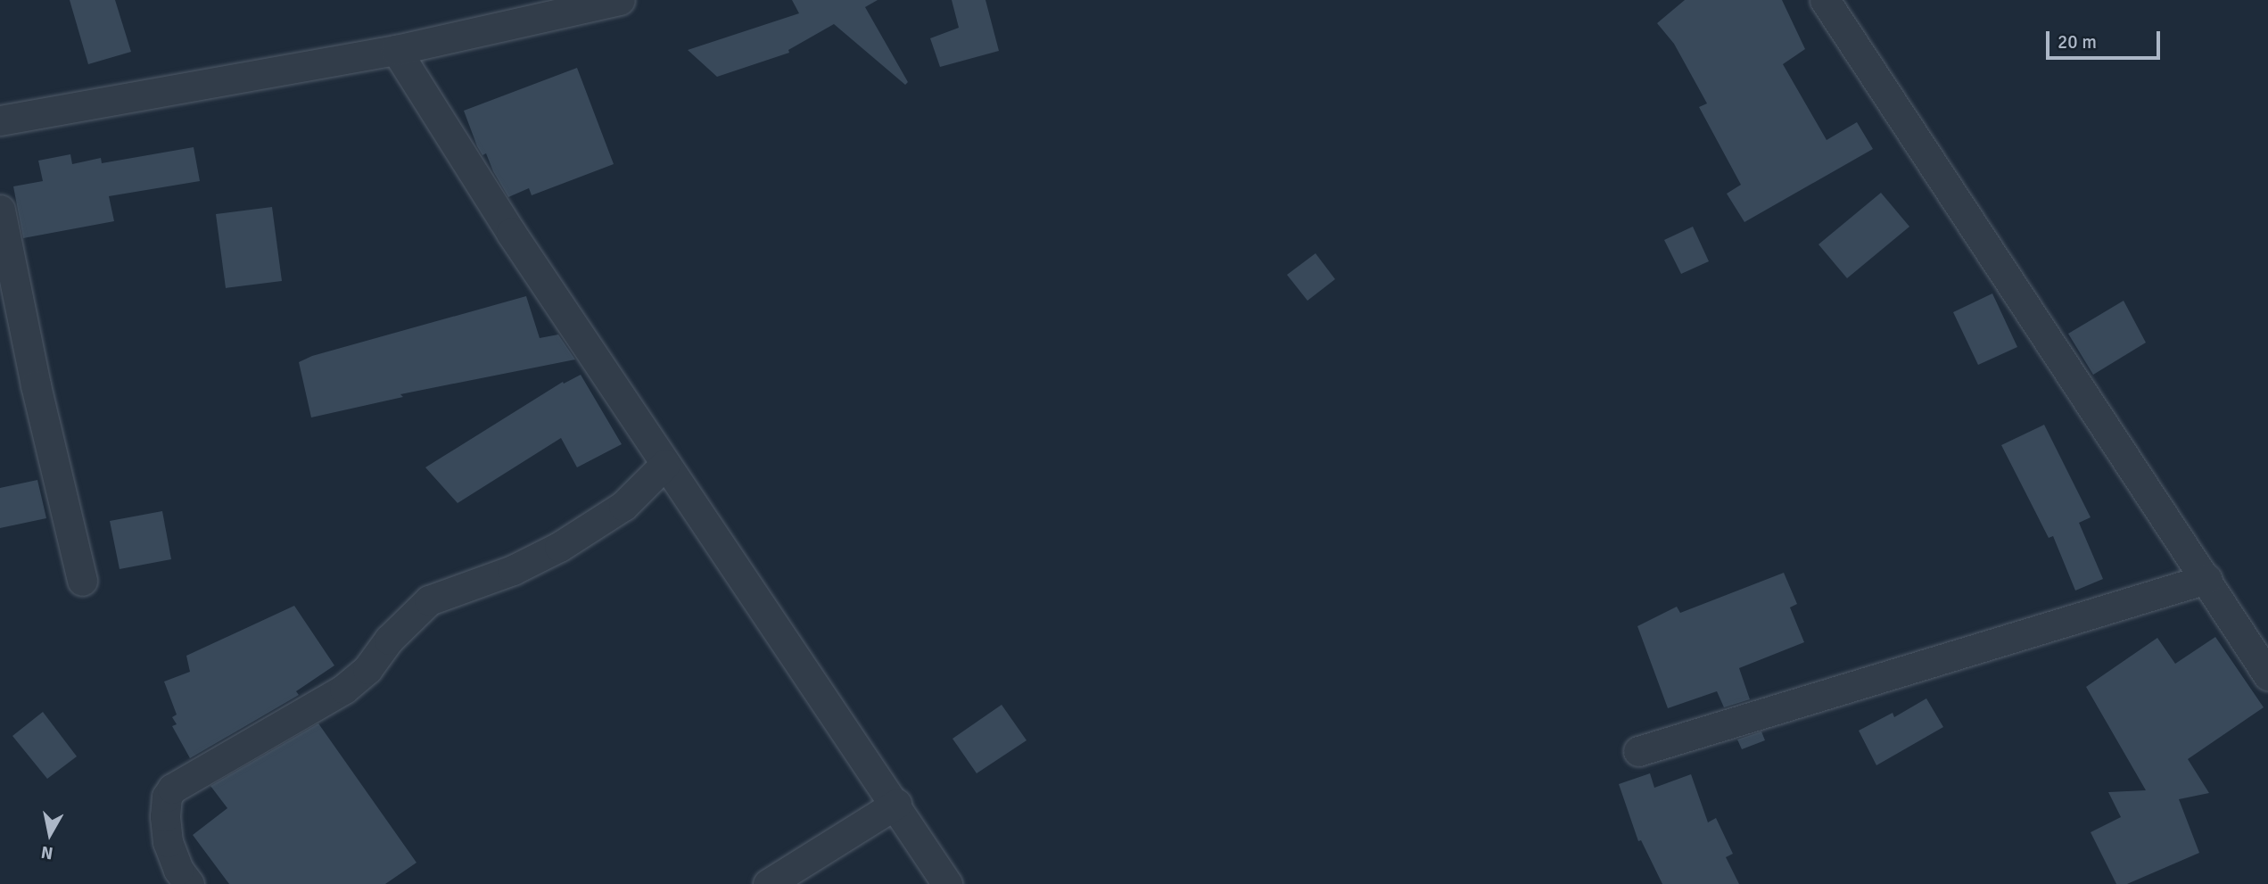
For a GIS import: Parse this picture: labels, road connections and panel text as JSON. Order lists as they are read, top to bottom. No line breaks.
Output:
{"scale_bar":"20 m","north":"bottom"}
